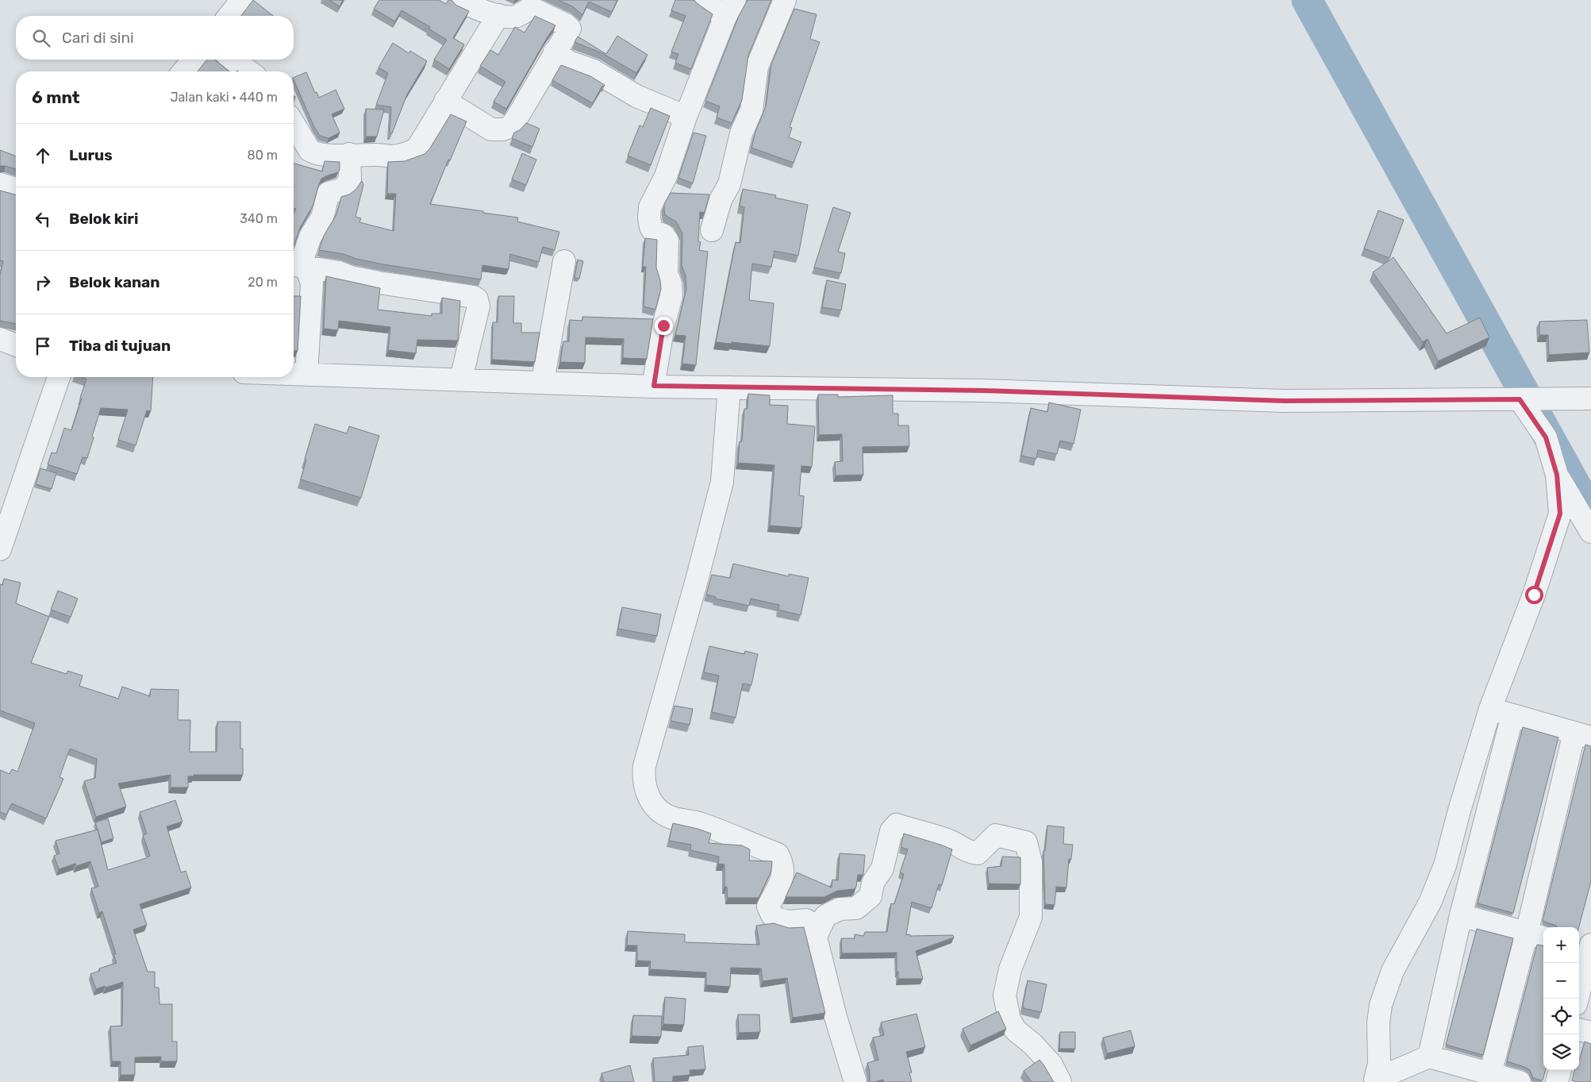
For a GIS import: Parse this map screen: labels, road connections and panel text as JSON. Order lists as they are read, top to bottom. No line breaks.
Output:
{"page":{"search":"Cari di sini","heading":["6 mnt","Jalan kaki · 440 m"],"list":[["Lurus","80 m"],["Belok kiri","340 m"],["Belok kanan","20 m"],"Tiba di tujuan"],"map_buttons":["+","−"]}}
